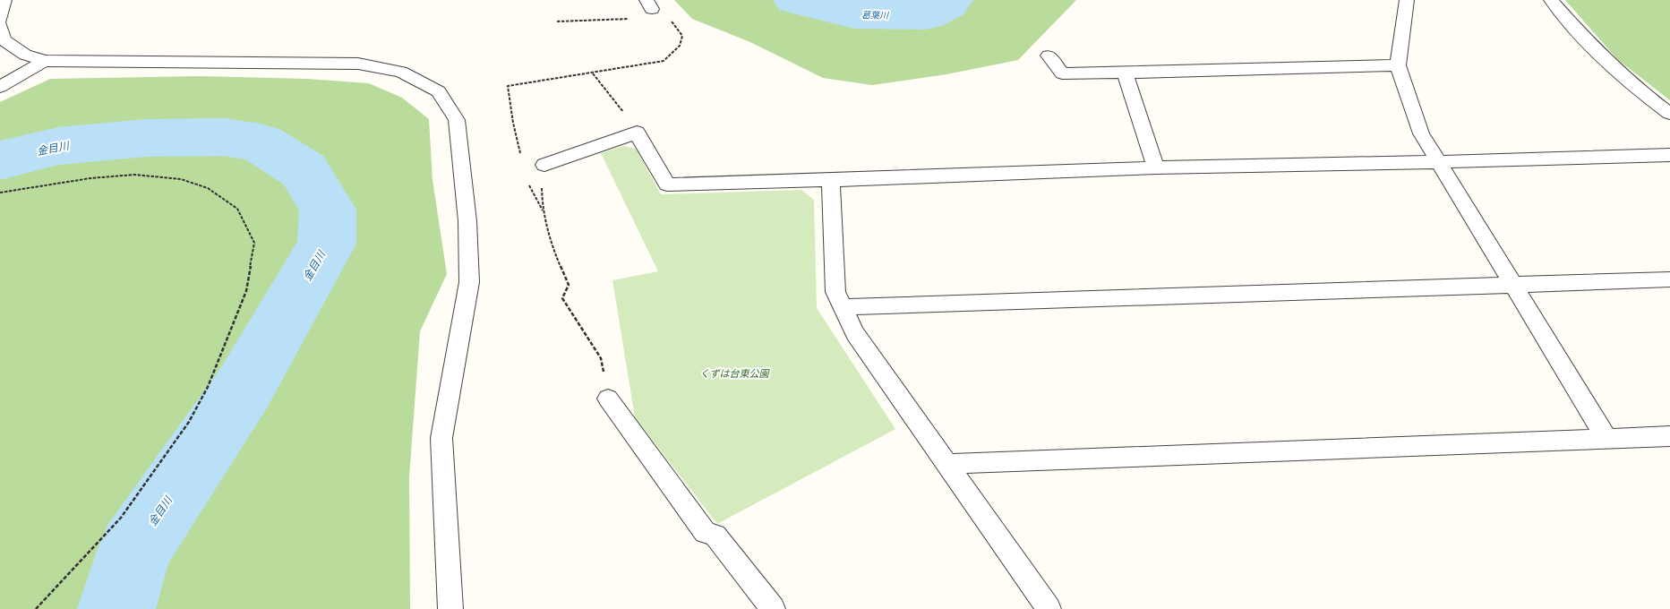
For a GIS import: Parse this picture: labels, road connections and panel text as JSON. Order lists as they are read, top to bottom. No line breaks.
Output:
{"water":["葛葉川","金目川"],"parks":["くずは台東公園"]}
